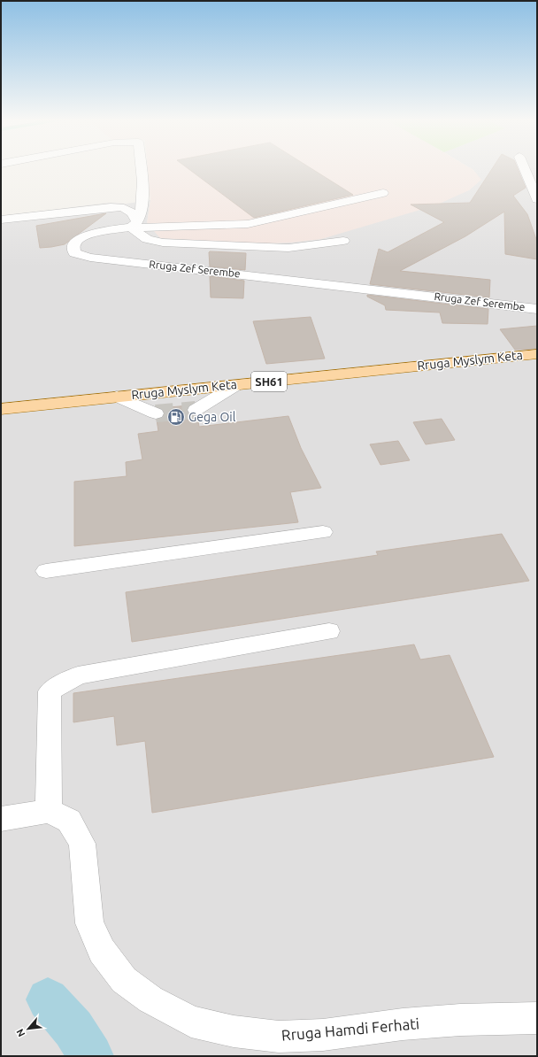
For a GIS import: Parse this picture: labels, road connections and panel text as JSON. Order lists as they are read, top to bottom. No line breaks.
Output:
{"streets":{"main road":["Rruga Myslym Keta","SH61"],"street":["Rruga Zef Serembe","Rruga Hamdi Ferhati"]},"places":{"fuel station":["Gega Oil"]},"north":"bottom left"}
